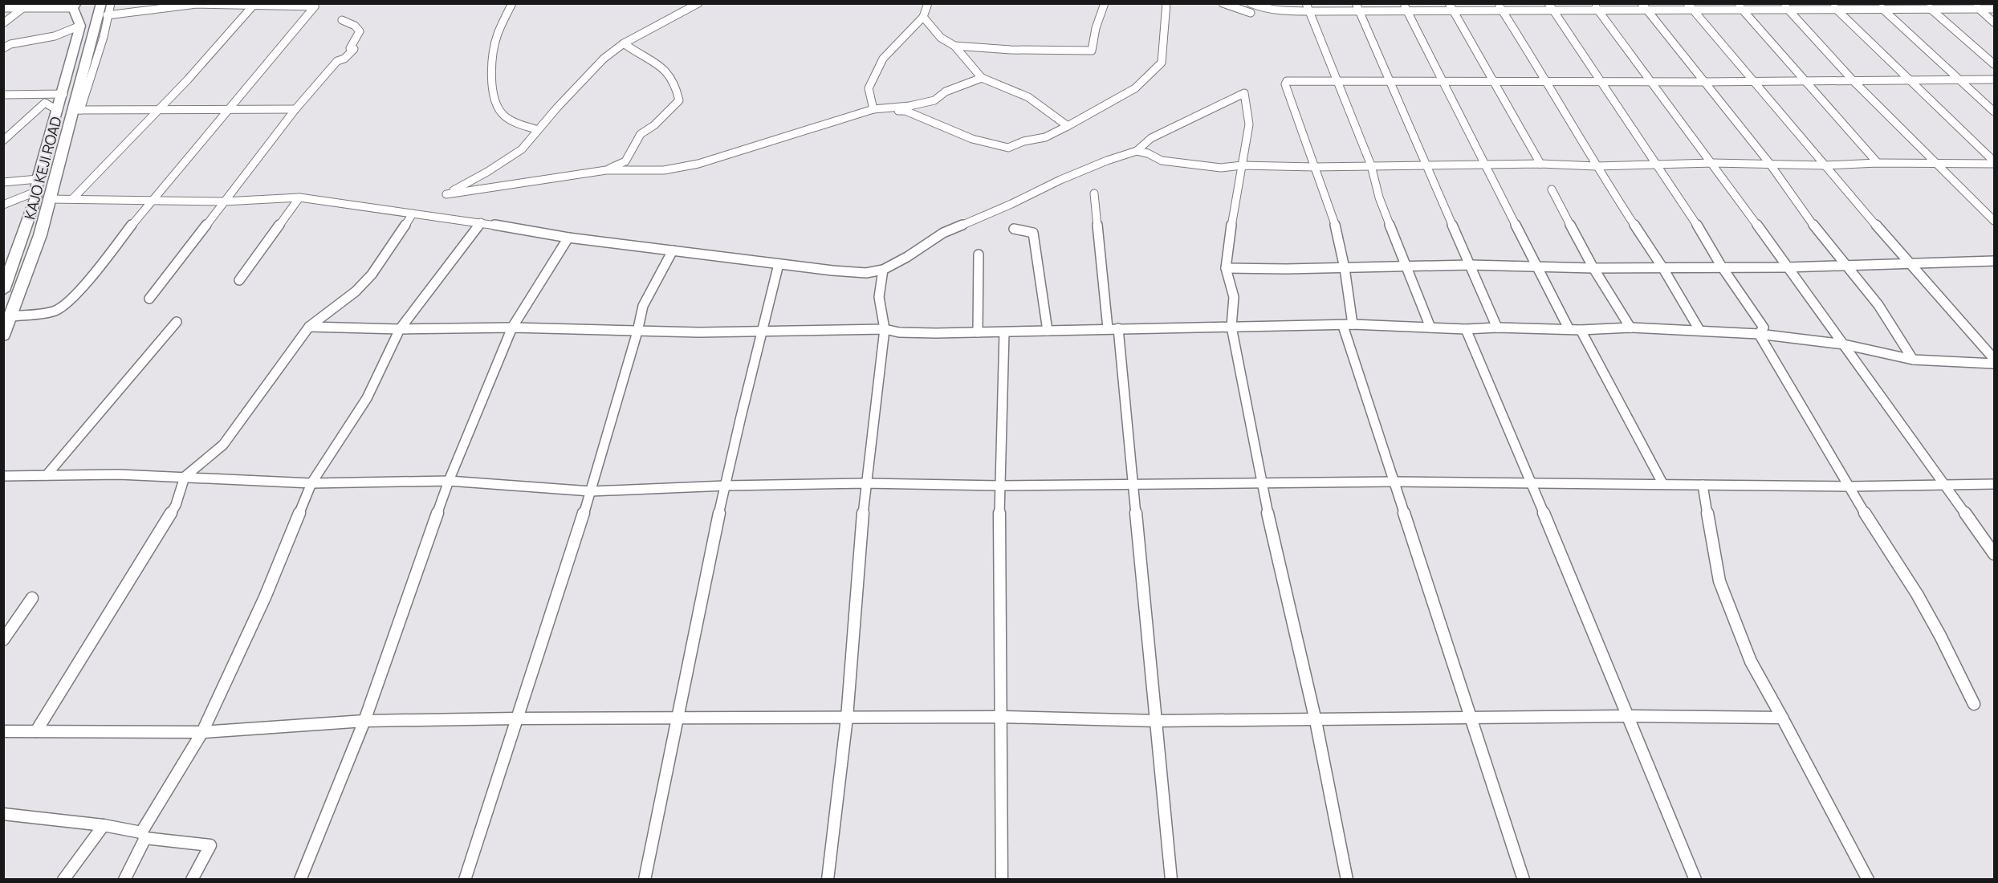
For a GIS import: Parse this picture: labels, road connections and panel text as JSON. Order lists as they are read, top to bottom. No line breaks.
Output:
{"streets":{"main road":["KAJO KEJI ROAD"]}}
